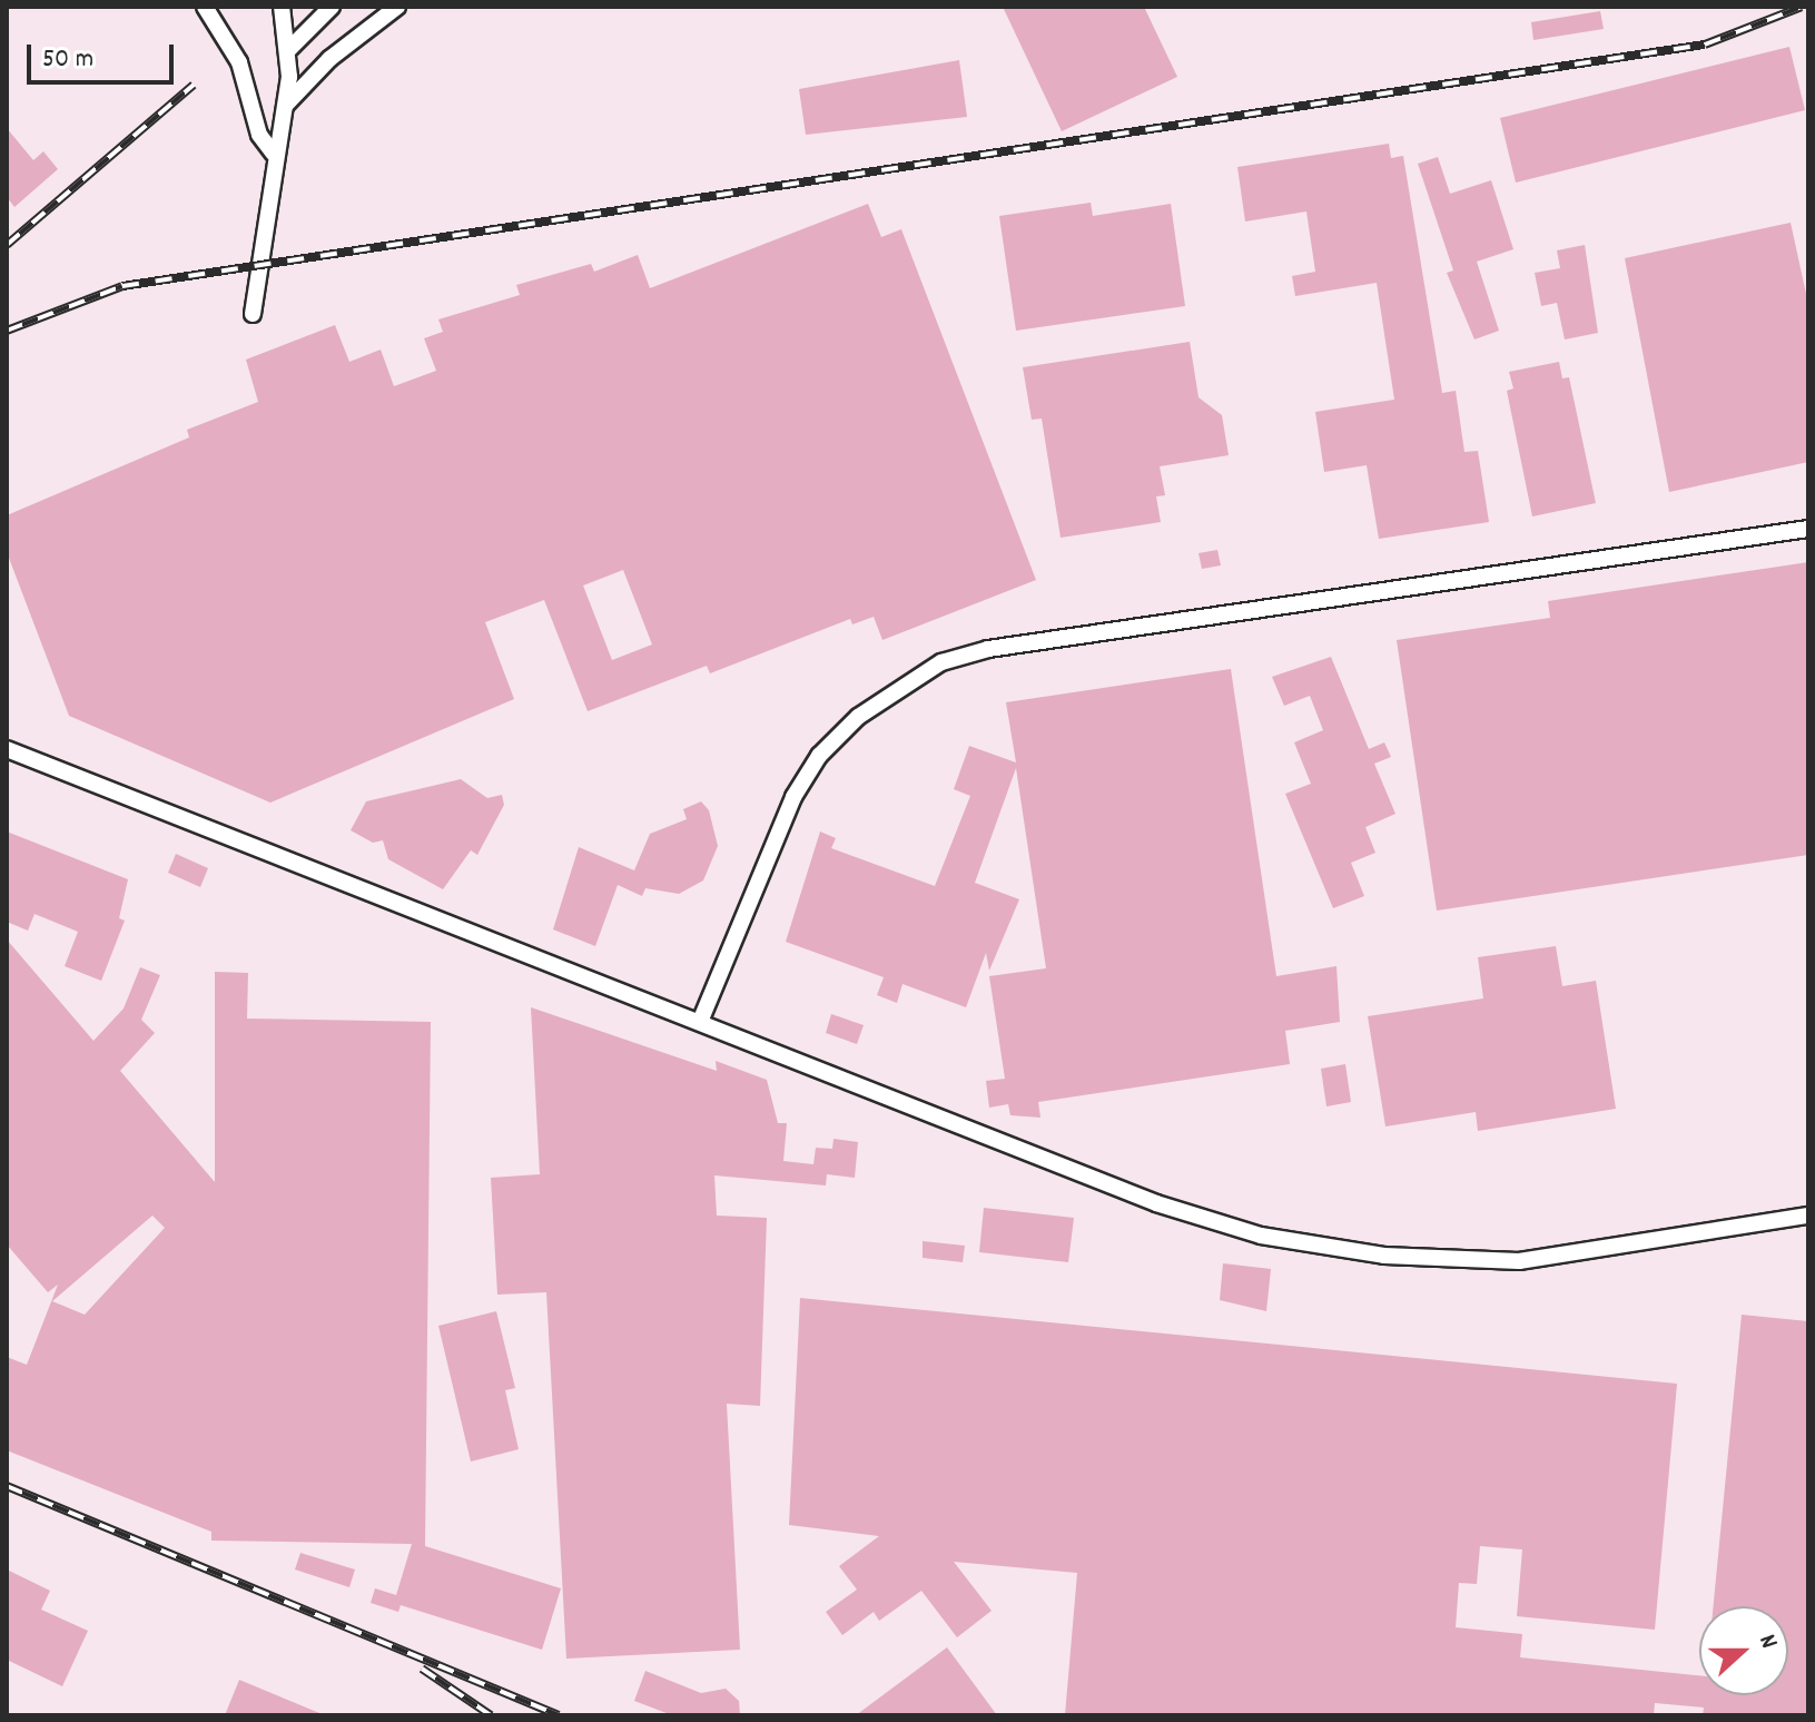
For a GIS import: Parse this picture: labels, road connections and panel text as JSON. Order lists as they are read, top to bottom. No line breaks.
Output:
{"scale_bar":"50 m","north":"right"}
